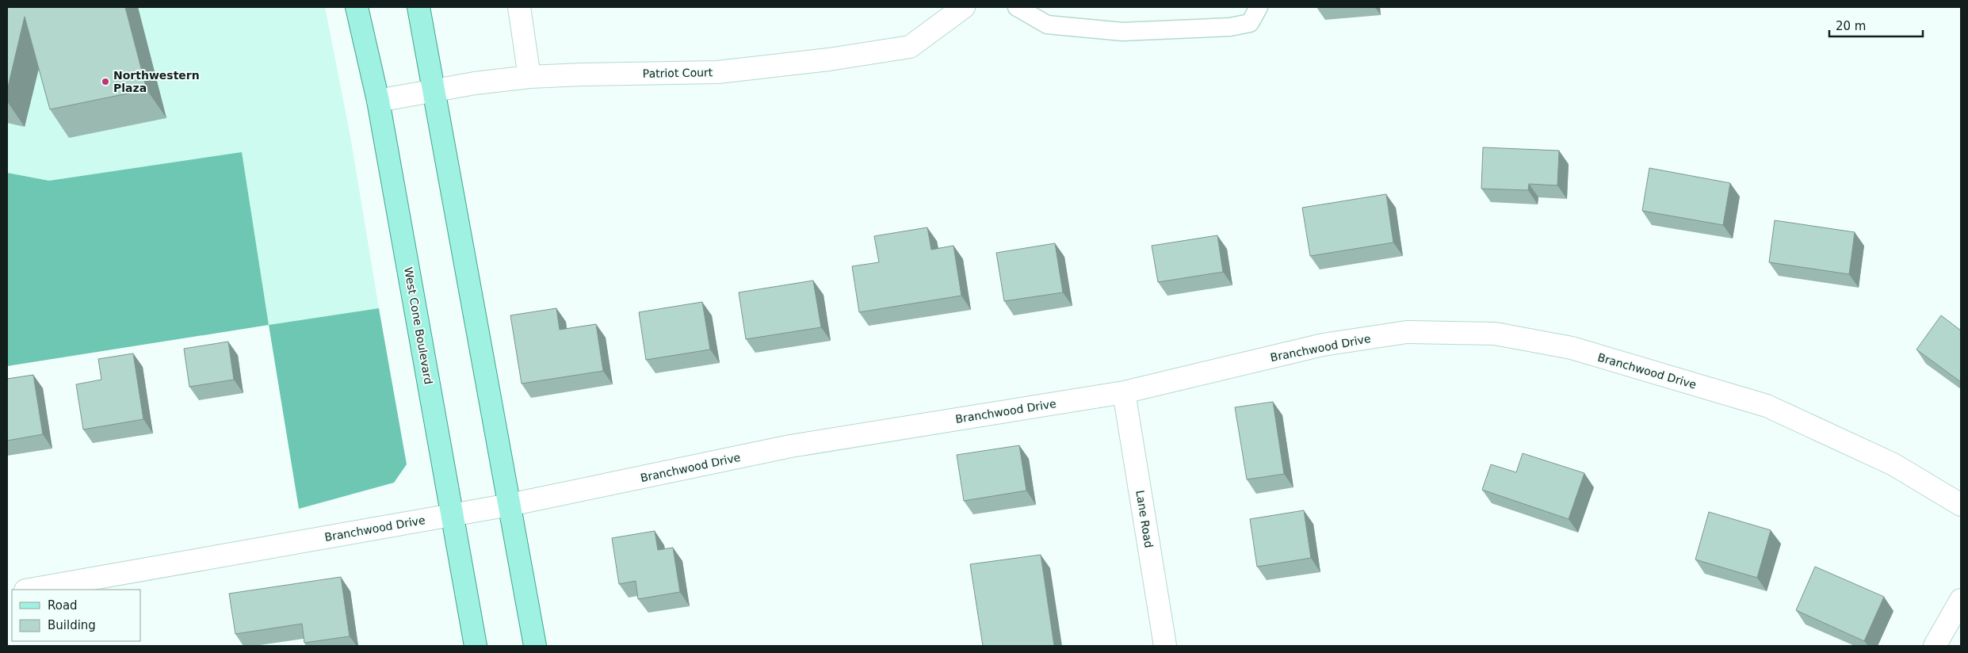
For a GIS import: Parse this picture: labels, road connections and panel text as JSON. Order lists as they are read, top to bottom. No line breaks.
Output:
{"streets":{"main road":["West Cone Boulevard"],"street":["Patriot Court","Branchwood Drive","Lane Road"]},"crossings":[["Patriot Court","West Cone Boulevard"],["West Cone Boulevard","Branchwood Drive"],["Branchwood Drive","Lane Road"]],"places":["Northwestern Plaza"],"legend":["Road","Building"],"scale_bar":"20 m"}
